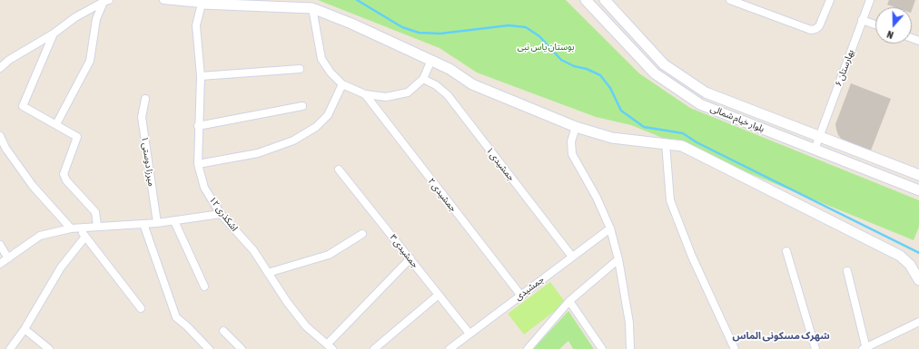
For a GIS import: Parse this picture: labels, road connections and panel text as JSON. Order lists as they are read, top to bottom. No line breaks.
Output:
{"streets":{"street":["بهارستان ۶","بلوار خیام شمالی","میرزا دوستی ۱","جمشیدی ۱","جمشیدی ۲","اشکذری ۱۲","جمشیدی ۳","جمشیدی"]},"crossings":[["بهارستان ۶","بلوار خیام شمالی"],["جمشیدی ۱","جمشیدی"],["جمشیدی ۲","جمشیدی"],["جمشیدی ۳","جمشیدی"]],"districts":["شهرک مسکونی الماس"],"parks":["بوستان یاس نبی"],"north":"bottom"}
